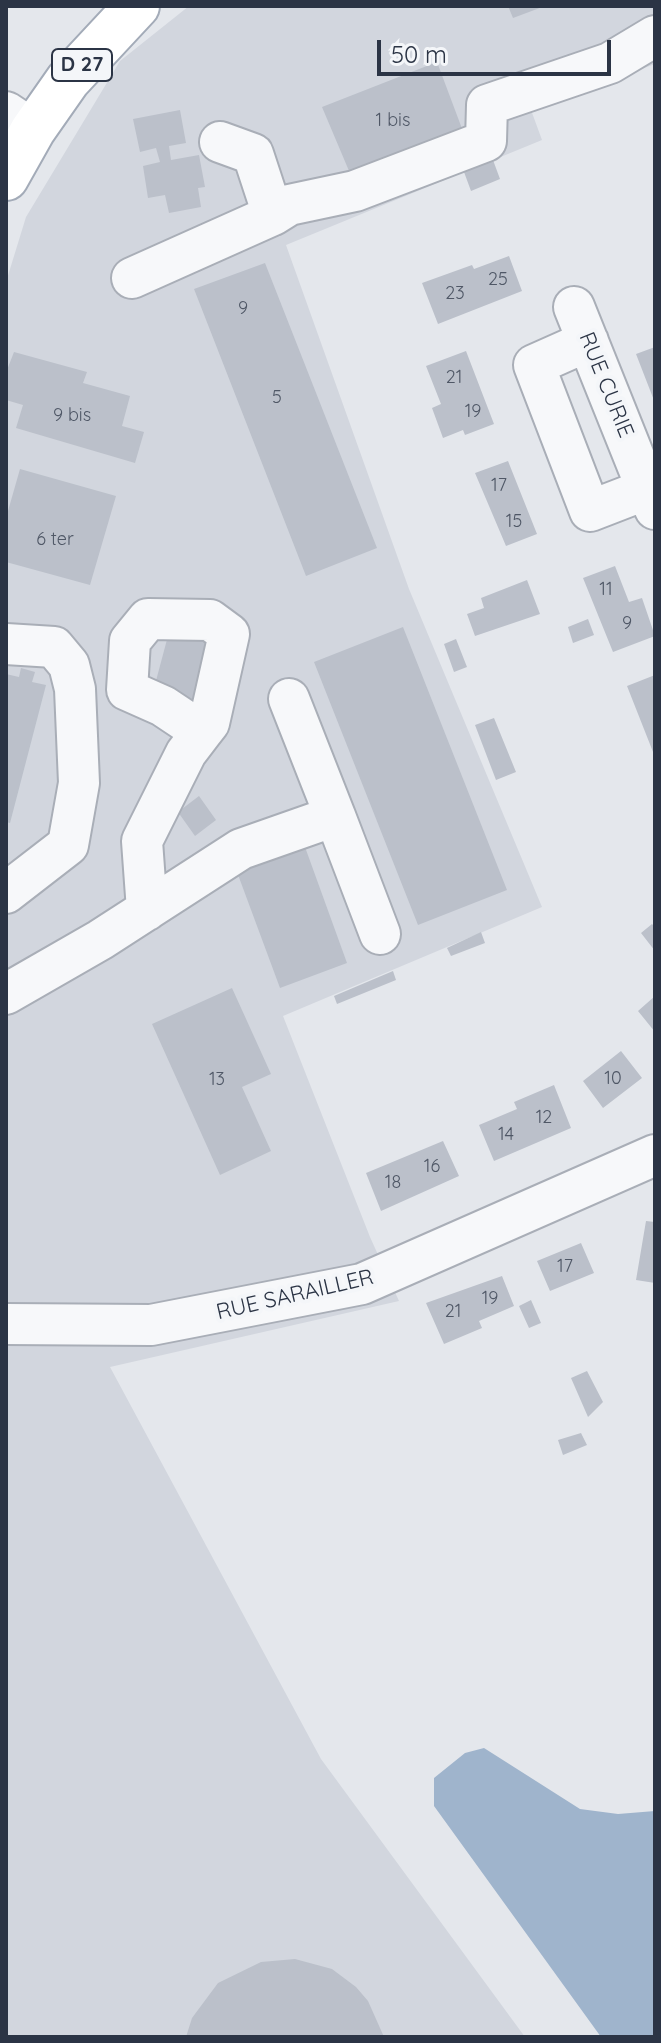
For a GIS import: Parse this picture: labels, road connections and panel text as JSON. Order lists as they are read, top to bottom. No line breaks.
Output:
{"streets":{"main road":["D 27"],"street":["RUE CURIE","RUE SARAILLER"]},"house_numbers":["1 bis","25","23","9","21","5","19","9 bis","17","15","6 ter","11","9","10","13","12","14","16","18","17","19","21"],"scale_bar":"50 m"}
